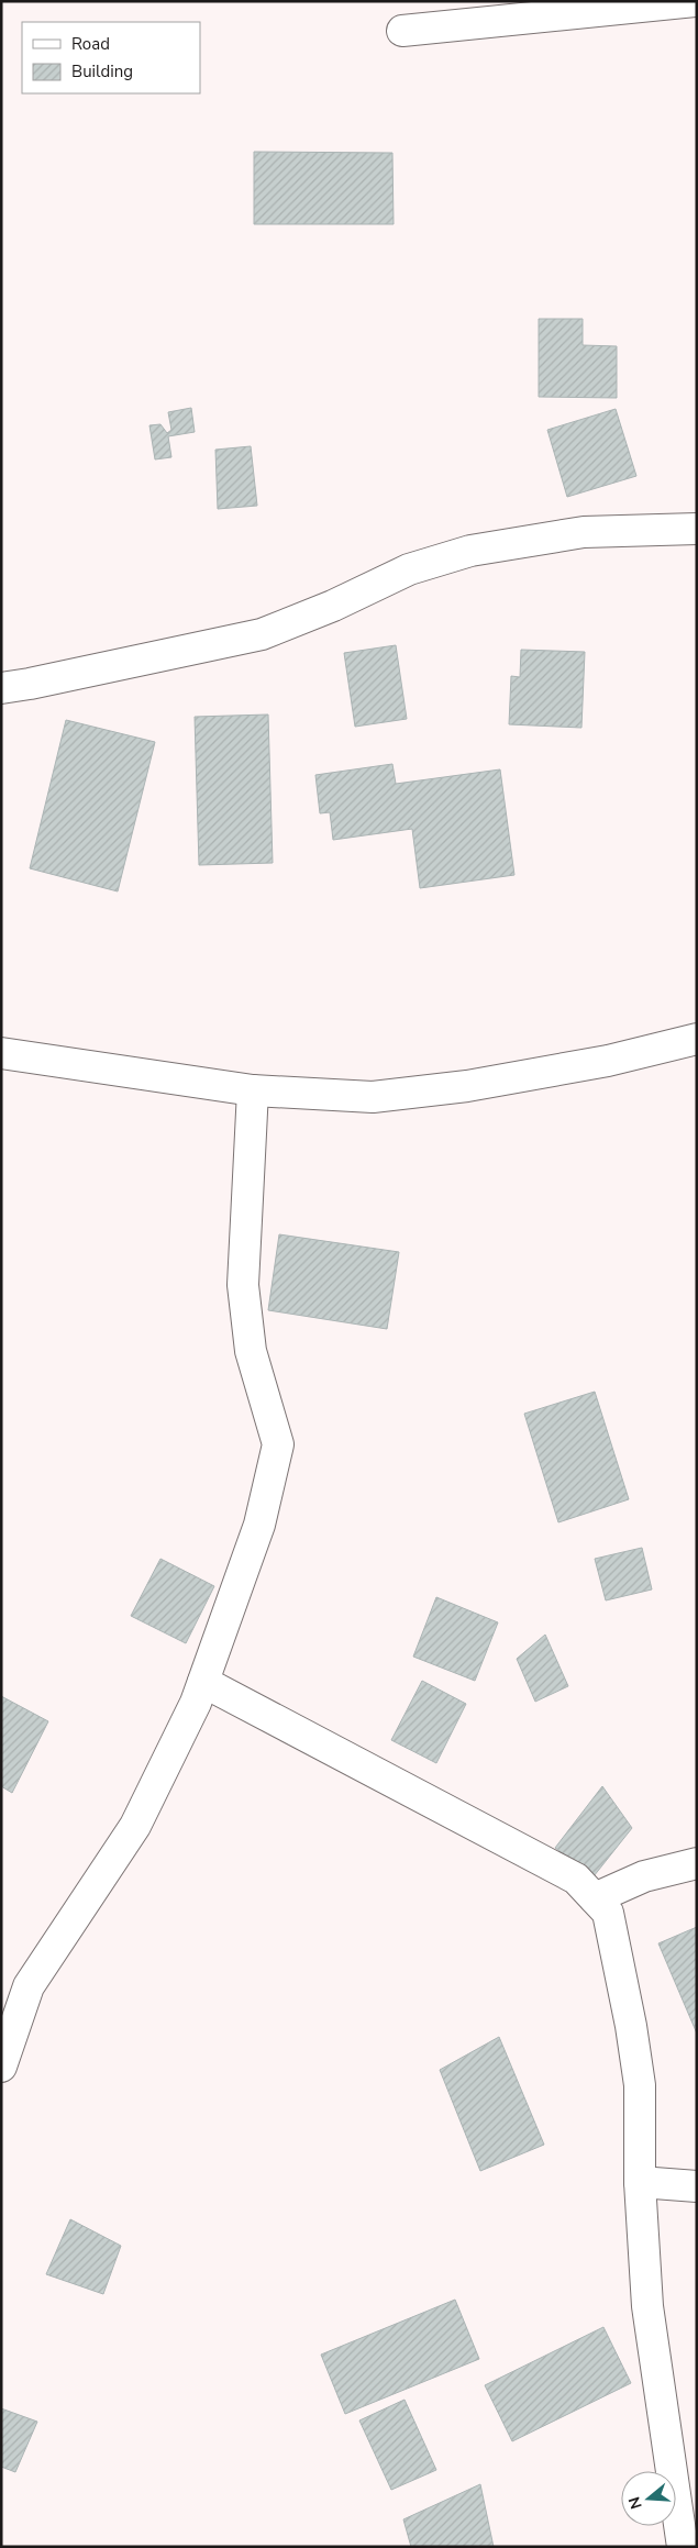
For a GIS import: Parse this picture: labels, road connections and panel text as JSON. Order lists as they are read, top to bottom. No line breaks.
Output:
{"legend":["Road","Building"],"north":"left"}
